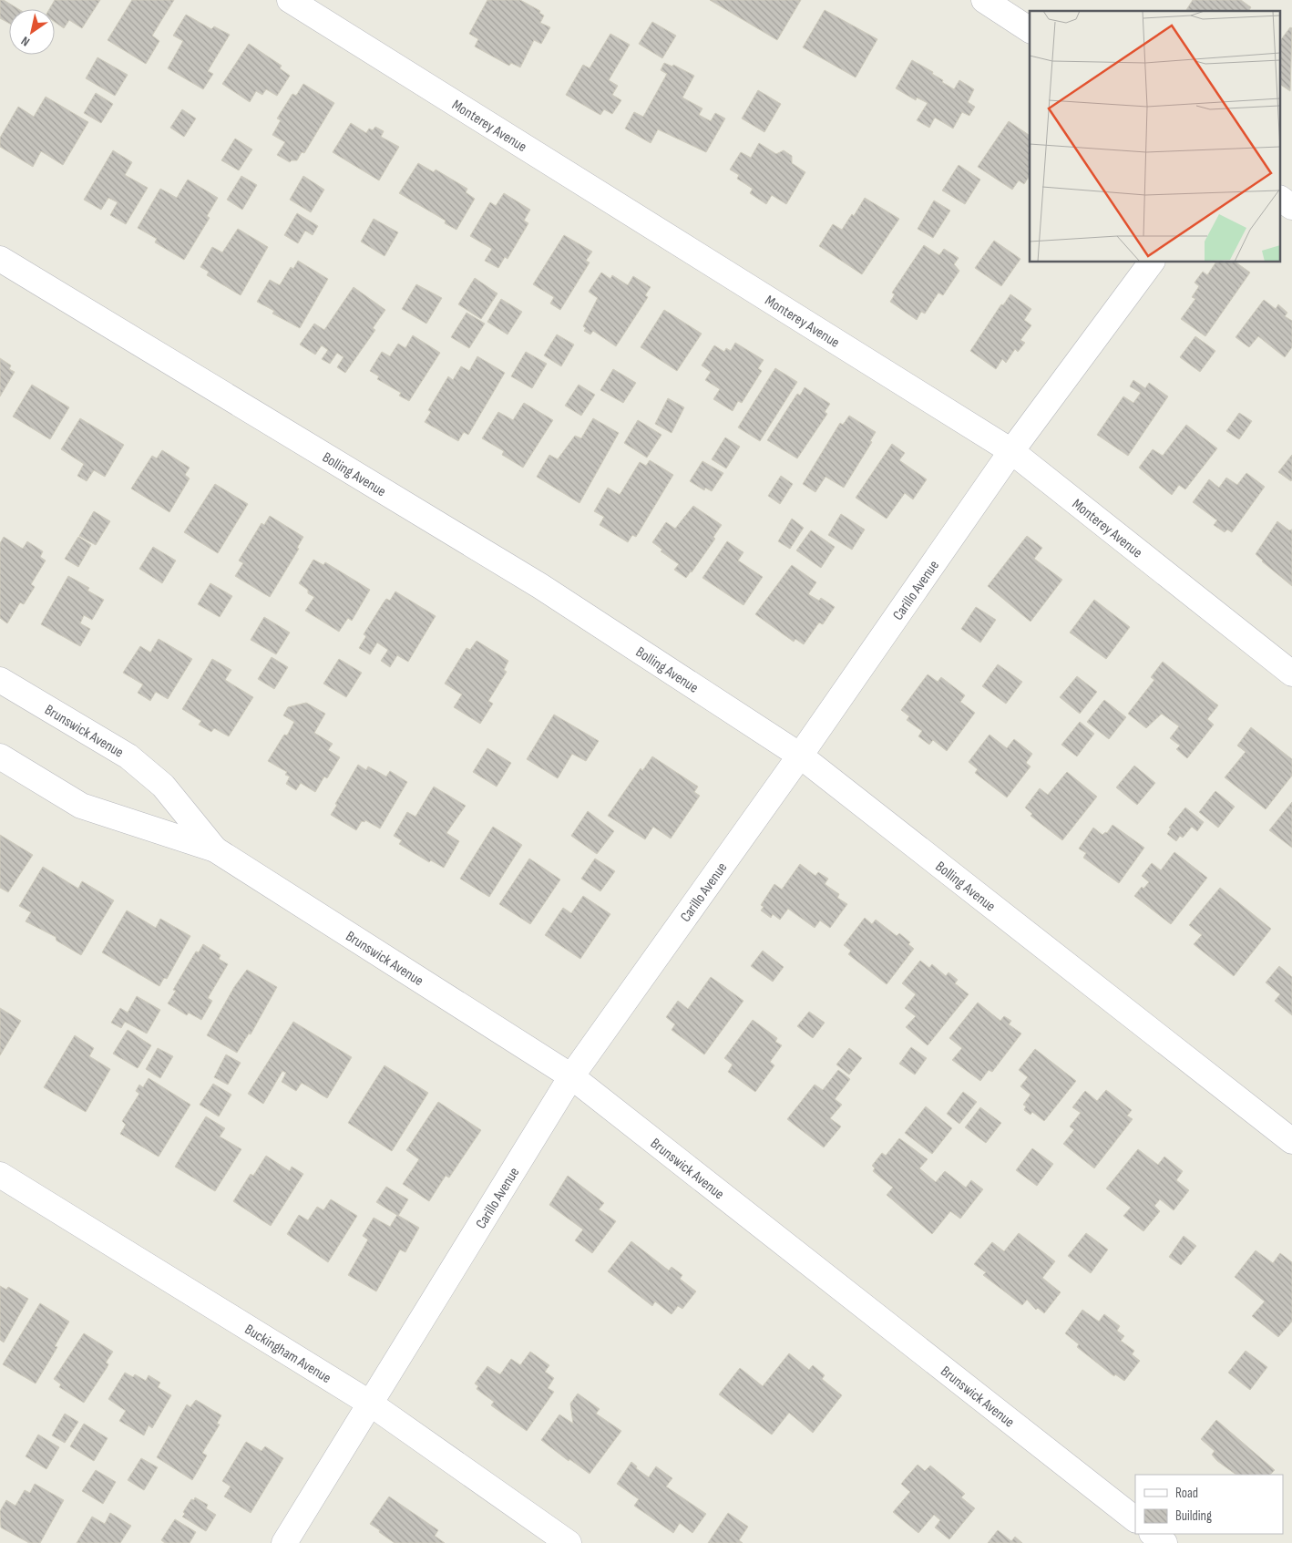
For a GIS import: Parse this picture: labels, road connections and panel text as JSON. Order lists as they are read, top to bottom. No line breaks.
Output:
{"streets":{"street":["Monterey Avenue","Bolling Avenue","Carillo Avenue","Brunswick Avenue","Buckingham Avenue"]},"crossings":[["Monterey Avenue","Carillo Avenue"],["Bolling Avenue","Carillo Avenue"],["Carillo Avenue","Brunswick Avenue"],["Carillo Avenue","Buckingham Avenue"]],"legend":["Road","Building"],"north":"bottom left"}
